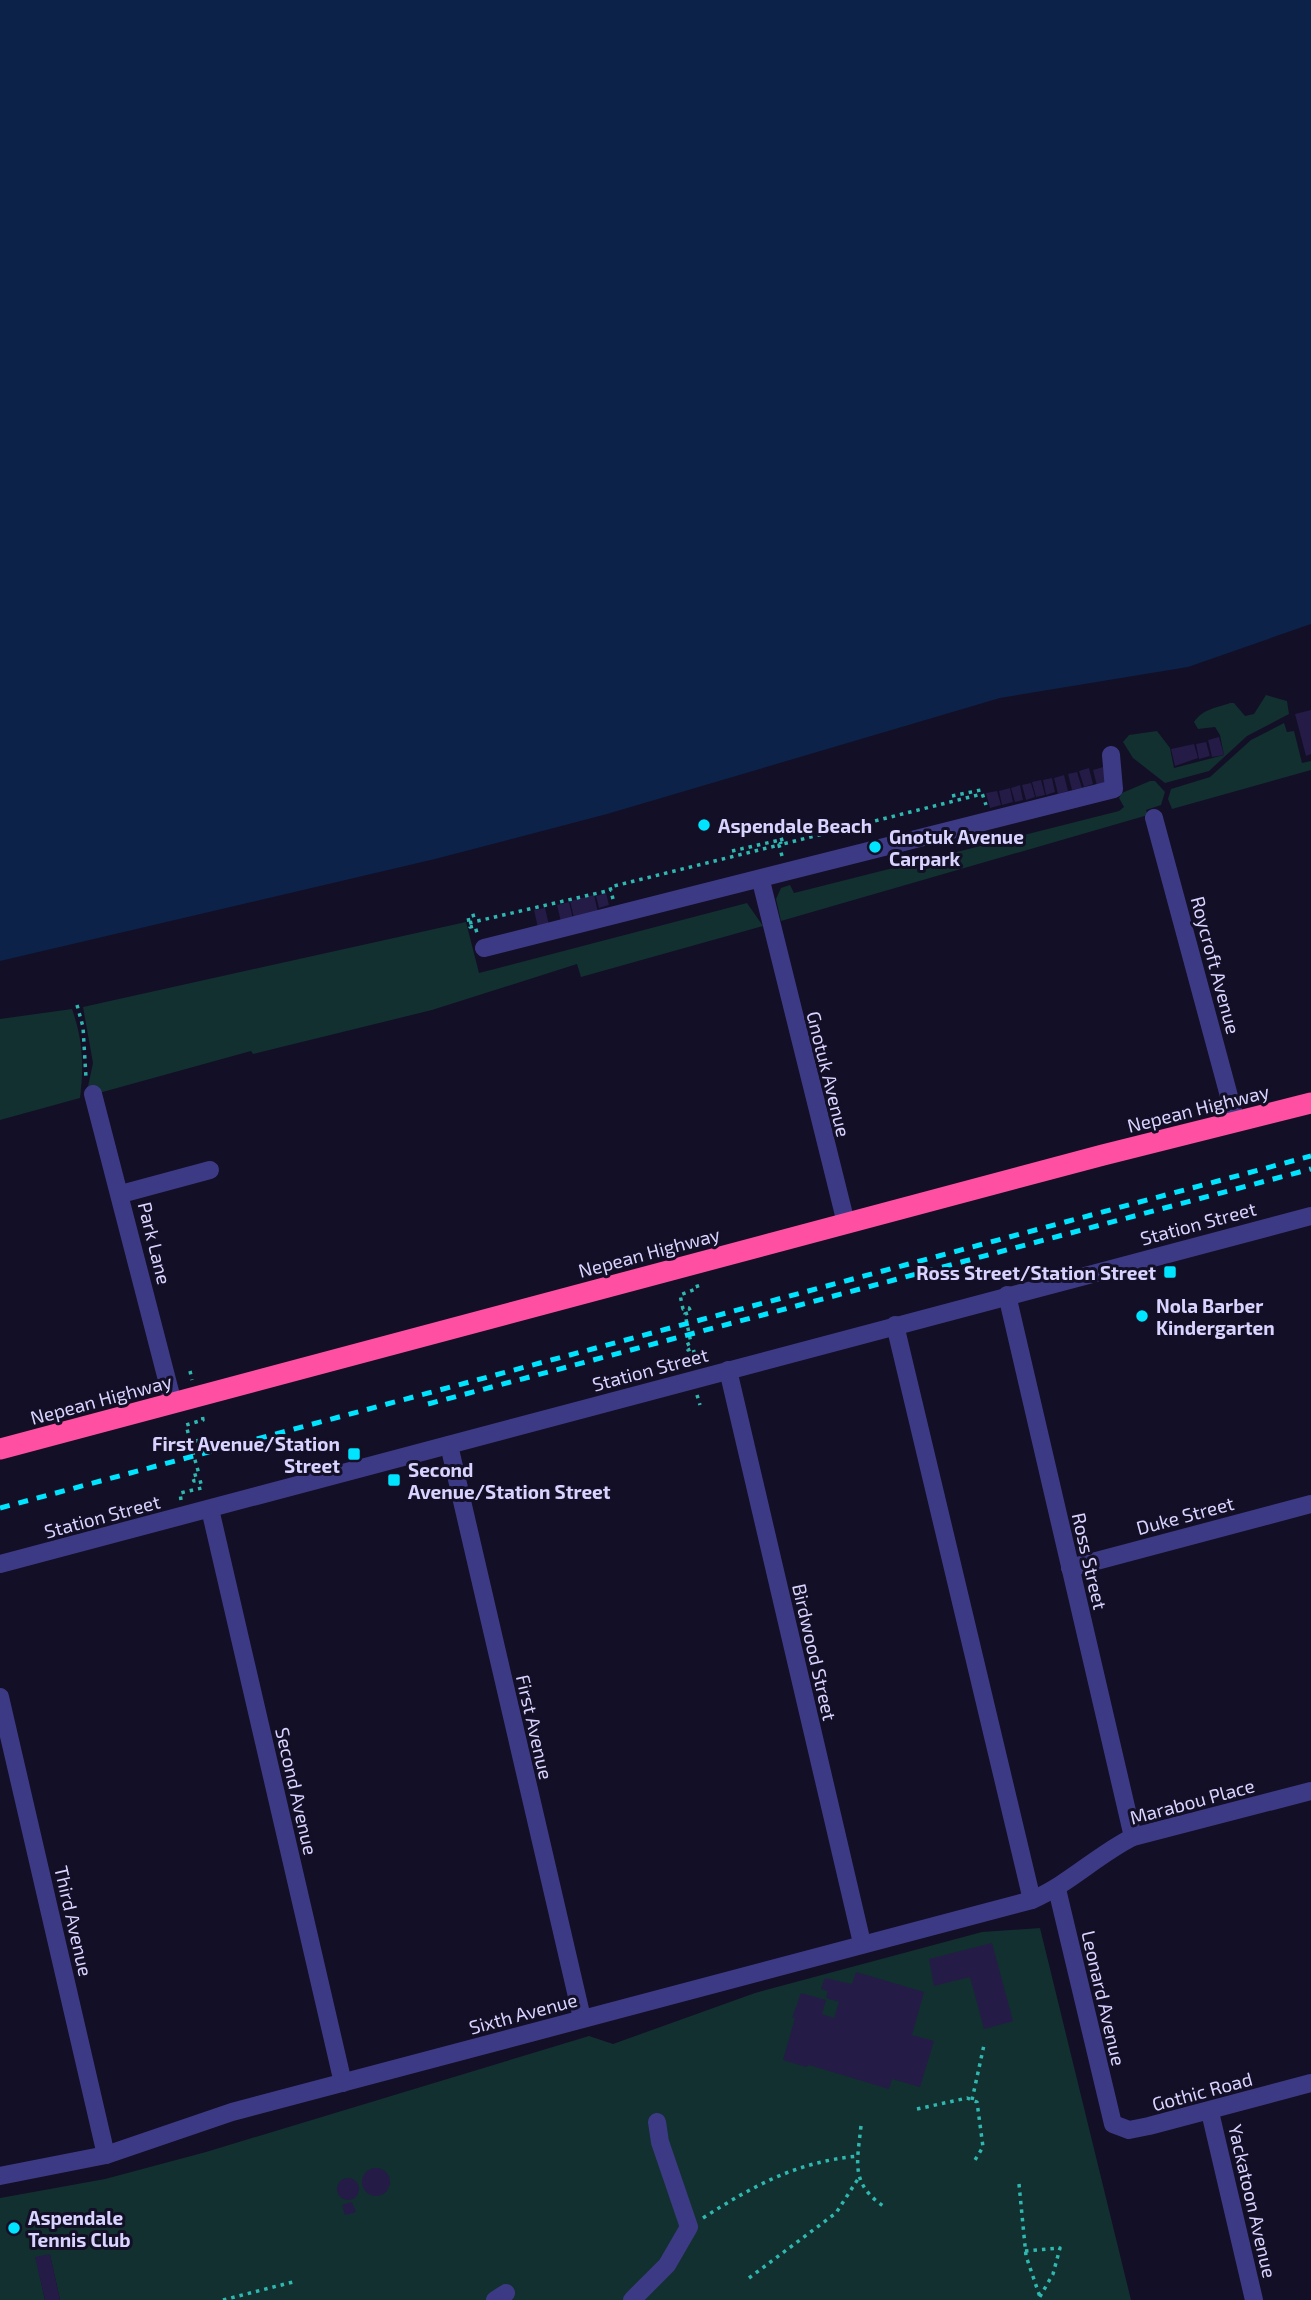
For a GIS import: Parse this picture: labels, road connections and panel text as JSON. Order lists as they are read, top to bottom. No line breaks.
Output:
{"streets":{"highway":["Nepean Highway"],"street":["Roycroft Avenue","Gnotuk Avenue","Station Street","Park Lane","Duke Street","Ross Street","Birdwood Street","First Avenue","Second Avenue","Marabou Place","Third Avenue","Leonard Avenue","Sixth Avenue","Gothic Road","Yackatoon Avenue"]},"crossings":[["Roycroft Avenue","Nepean Highway"],["Gnotuk Avenue","Nepean Highway"],["Nepean Highway","Park Lane"],["Station Street","Ross Street"],["Station Street","Birdwood Street"],["Station Street","First Avenue"],["Station Street","Second Avenue"],["Duke Street","Ross Street"],["Ross Street","Marabou Place"],["Birdwood Street","Sixth Avenue"],["First Avenue","Sixth Avenue"],["Second Avenue","Sixth Avenue"],["Marabou Place","Leonard Avenue"],["Marabou Place","Sixth Avenue"],["Third Avenue","Sixth Avenue"],["Leonard Avenue","Sixth Avenue"],["Leonard Avenue","Gothic Road"],["Gothic Road","Yackatoon Avenue"]],"places":{"other":["Aspendale Beach","Gnotuk Avenue Carpark","Nola Barber Kindergarten","Aspendale Tennis Club"],"transit":["Ross Street/Station Street","First Avenue/Station Street","Second Avenue/Station Street"]}}
